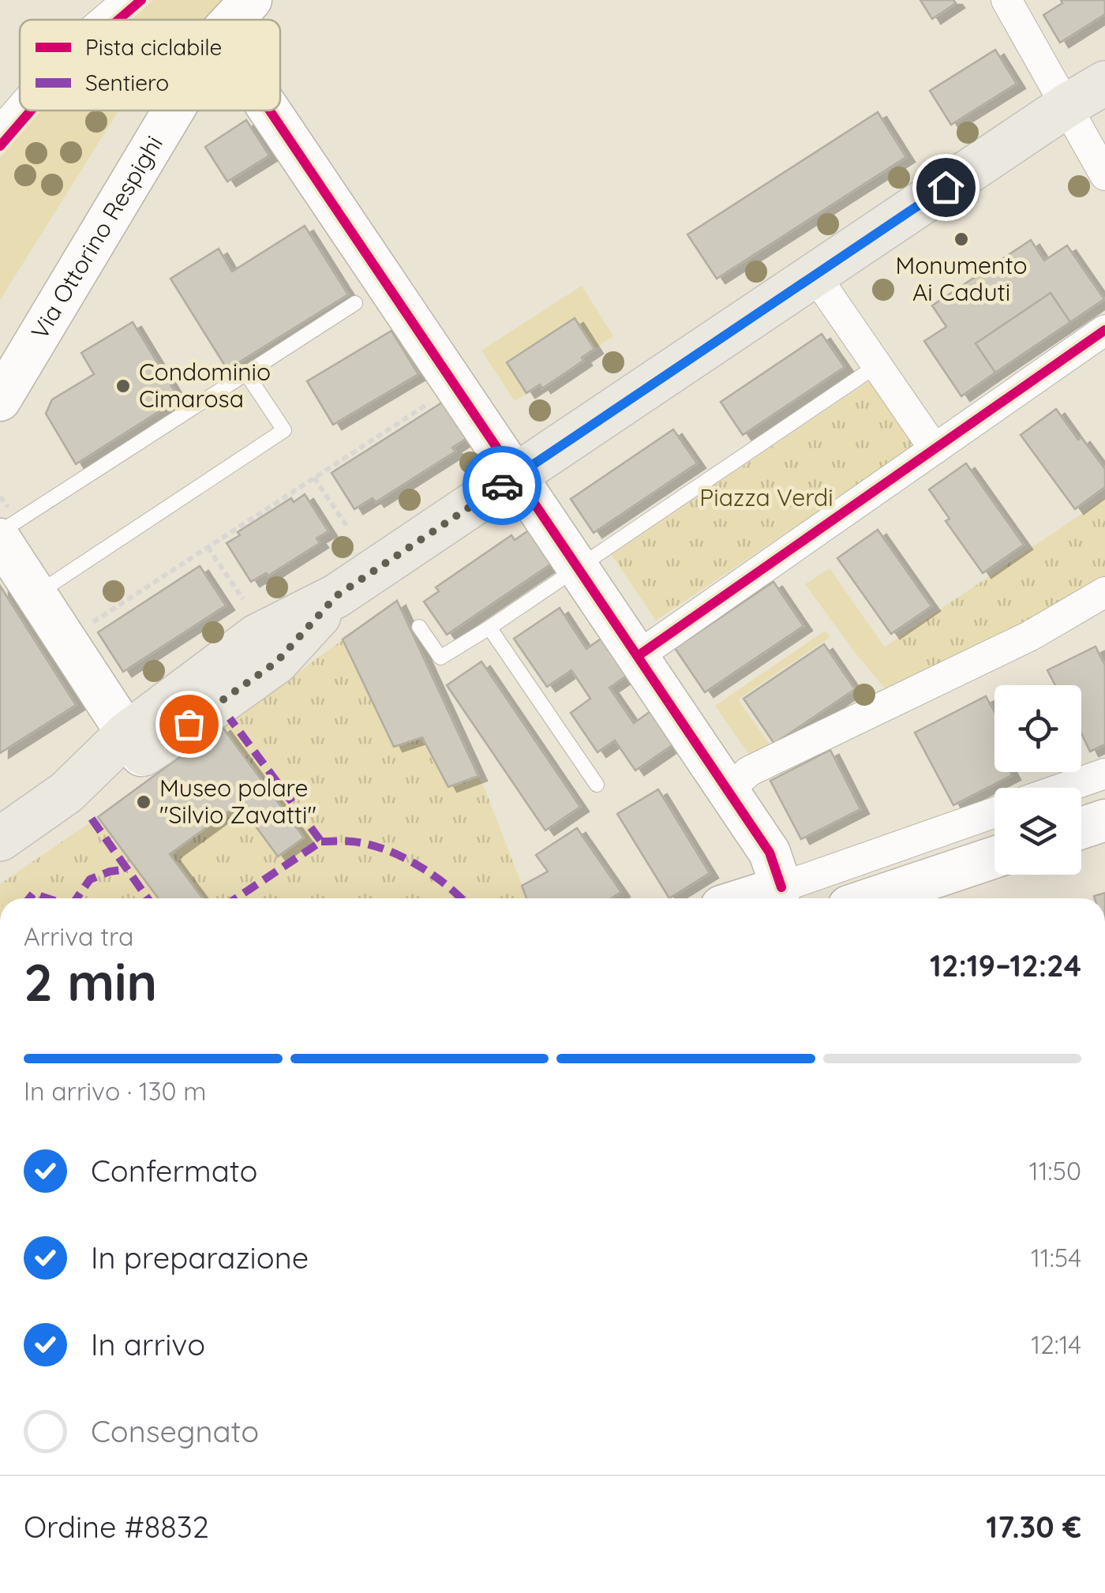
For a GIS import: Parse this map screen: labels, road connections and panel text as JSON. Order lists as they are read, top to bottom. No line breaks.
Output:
{"streets":{"street":["Via Ottorino Respighi"]},"parks":["Piazza Verdi"],"places":["Monumento Ai Caduti","Condominio Cimarosa","Museo polare \"Silvio Zavatti\""],"legend":["Pista ciclabile","Sentiero"],"page":{"heading":["2 min","Arriva tra","12:19–12:24"],"panel":["Ordine #8832","17.30 €"],"bar":"In arrivo · 130 m","list":[["Confermato","11:50"],["In preparazione","11:54"],["In arrivo","12:14"],"Consegnato"]}}
